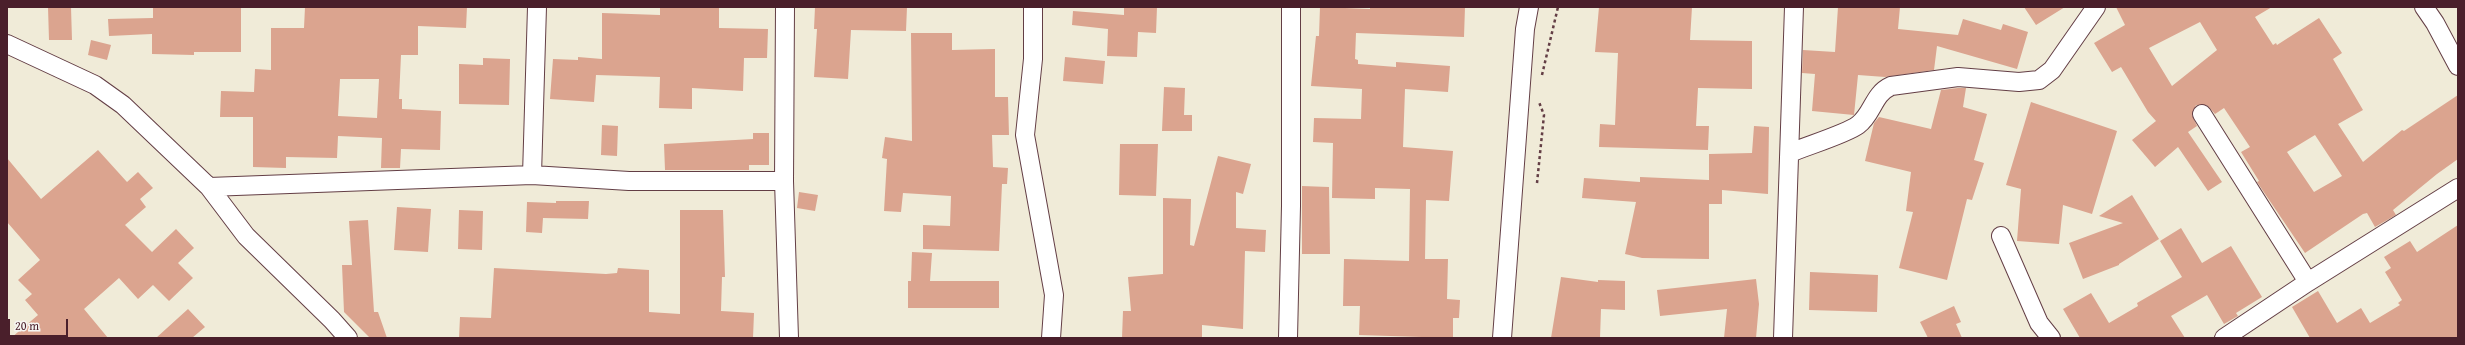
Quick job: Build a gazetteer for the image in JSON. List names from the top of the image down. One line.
{"scale_bar":"20 m"}
